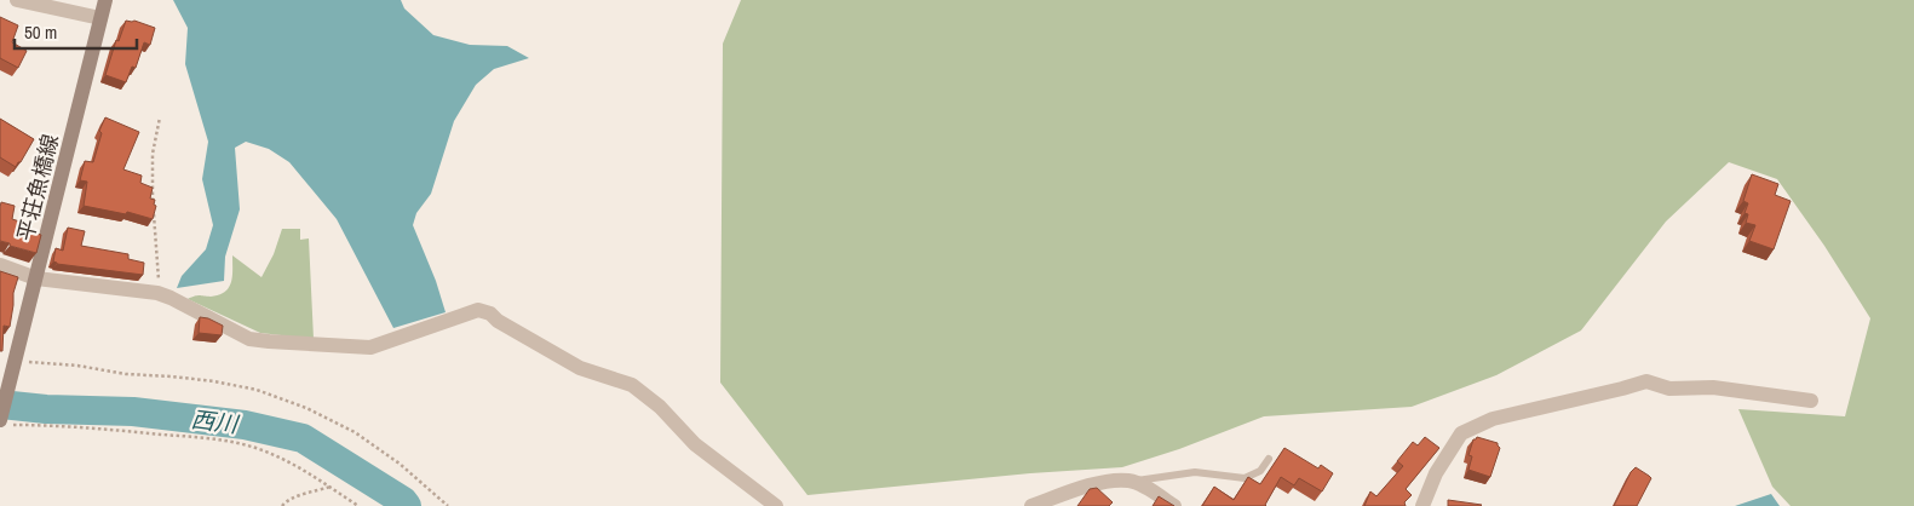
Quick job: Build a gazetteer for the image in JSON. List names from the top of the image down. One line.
{"streets":{"main road":["平荘魚橋線"]},"water":["西川"],"scale_bar":"50 m"}
